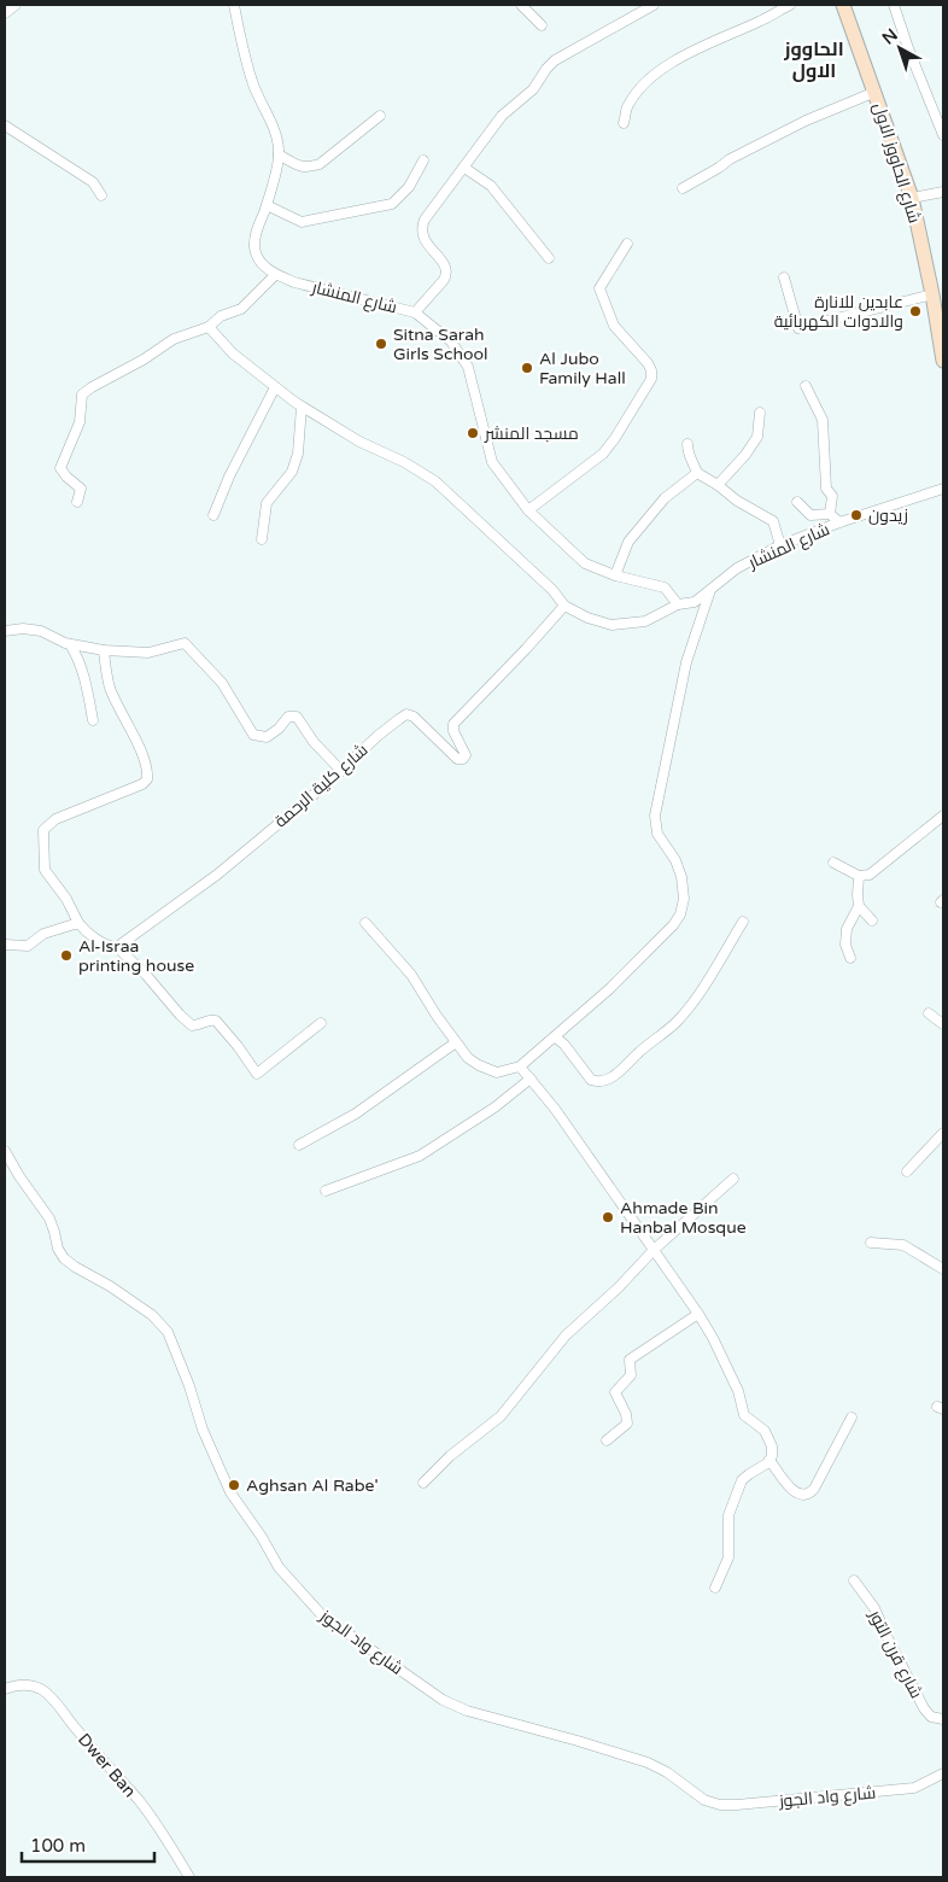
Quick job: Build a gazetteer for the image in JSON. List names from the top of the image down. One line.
{"streets":{"main road":["شارع الحاووز الاول"],"street":["شارع المنشار","شارع كلية الرحمة","شارع واد الجوز","شارع قرن التور","Dwer Ban"]},"crossings":[["شارع المنشار","شارع كلية الرحمة"]],"districts":["الحاووز الاول"],"places":["عابدين للانارة والادوات الكهربائية","Sitna Sarah Girls School","Al Jubo Family Hall","مسجد المنشر","زيدون","Al-Israa printing house","Ahmade Bin Hanbal Mosque","Aghsan Al Rabe'"],"scale_bar":"100 m","north":"top left"}
